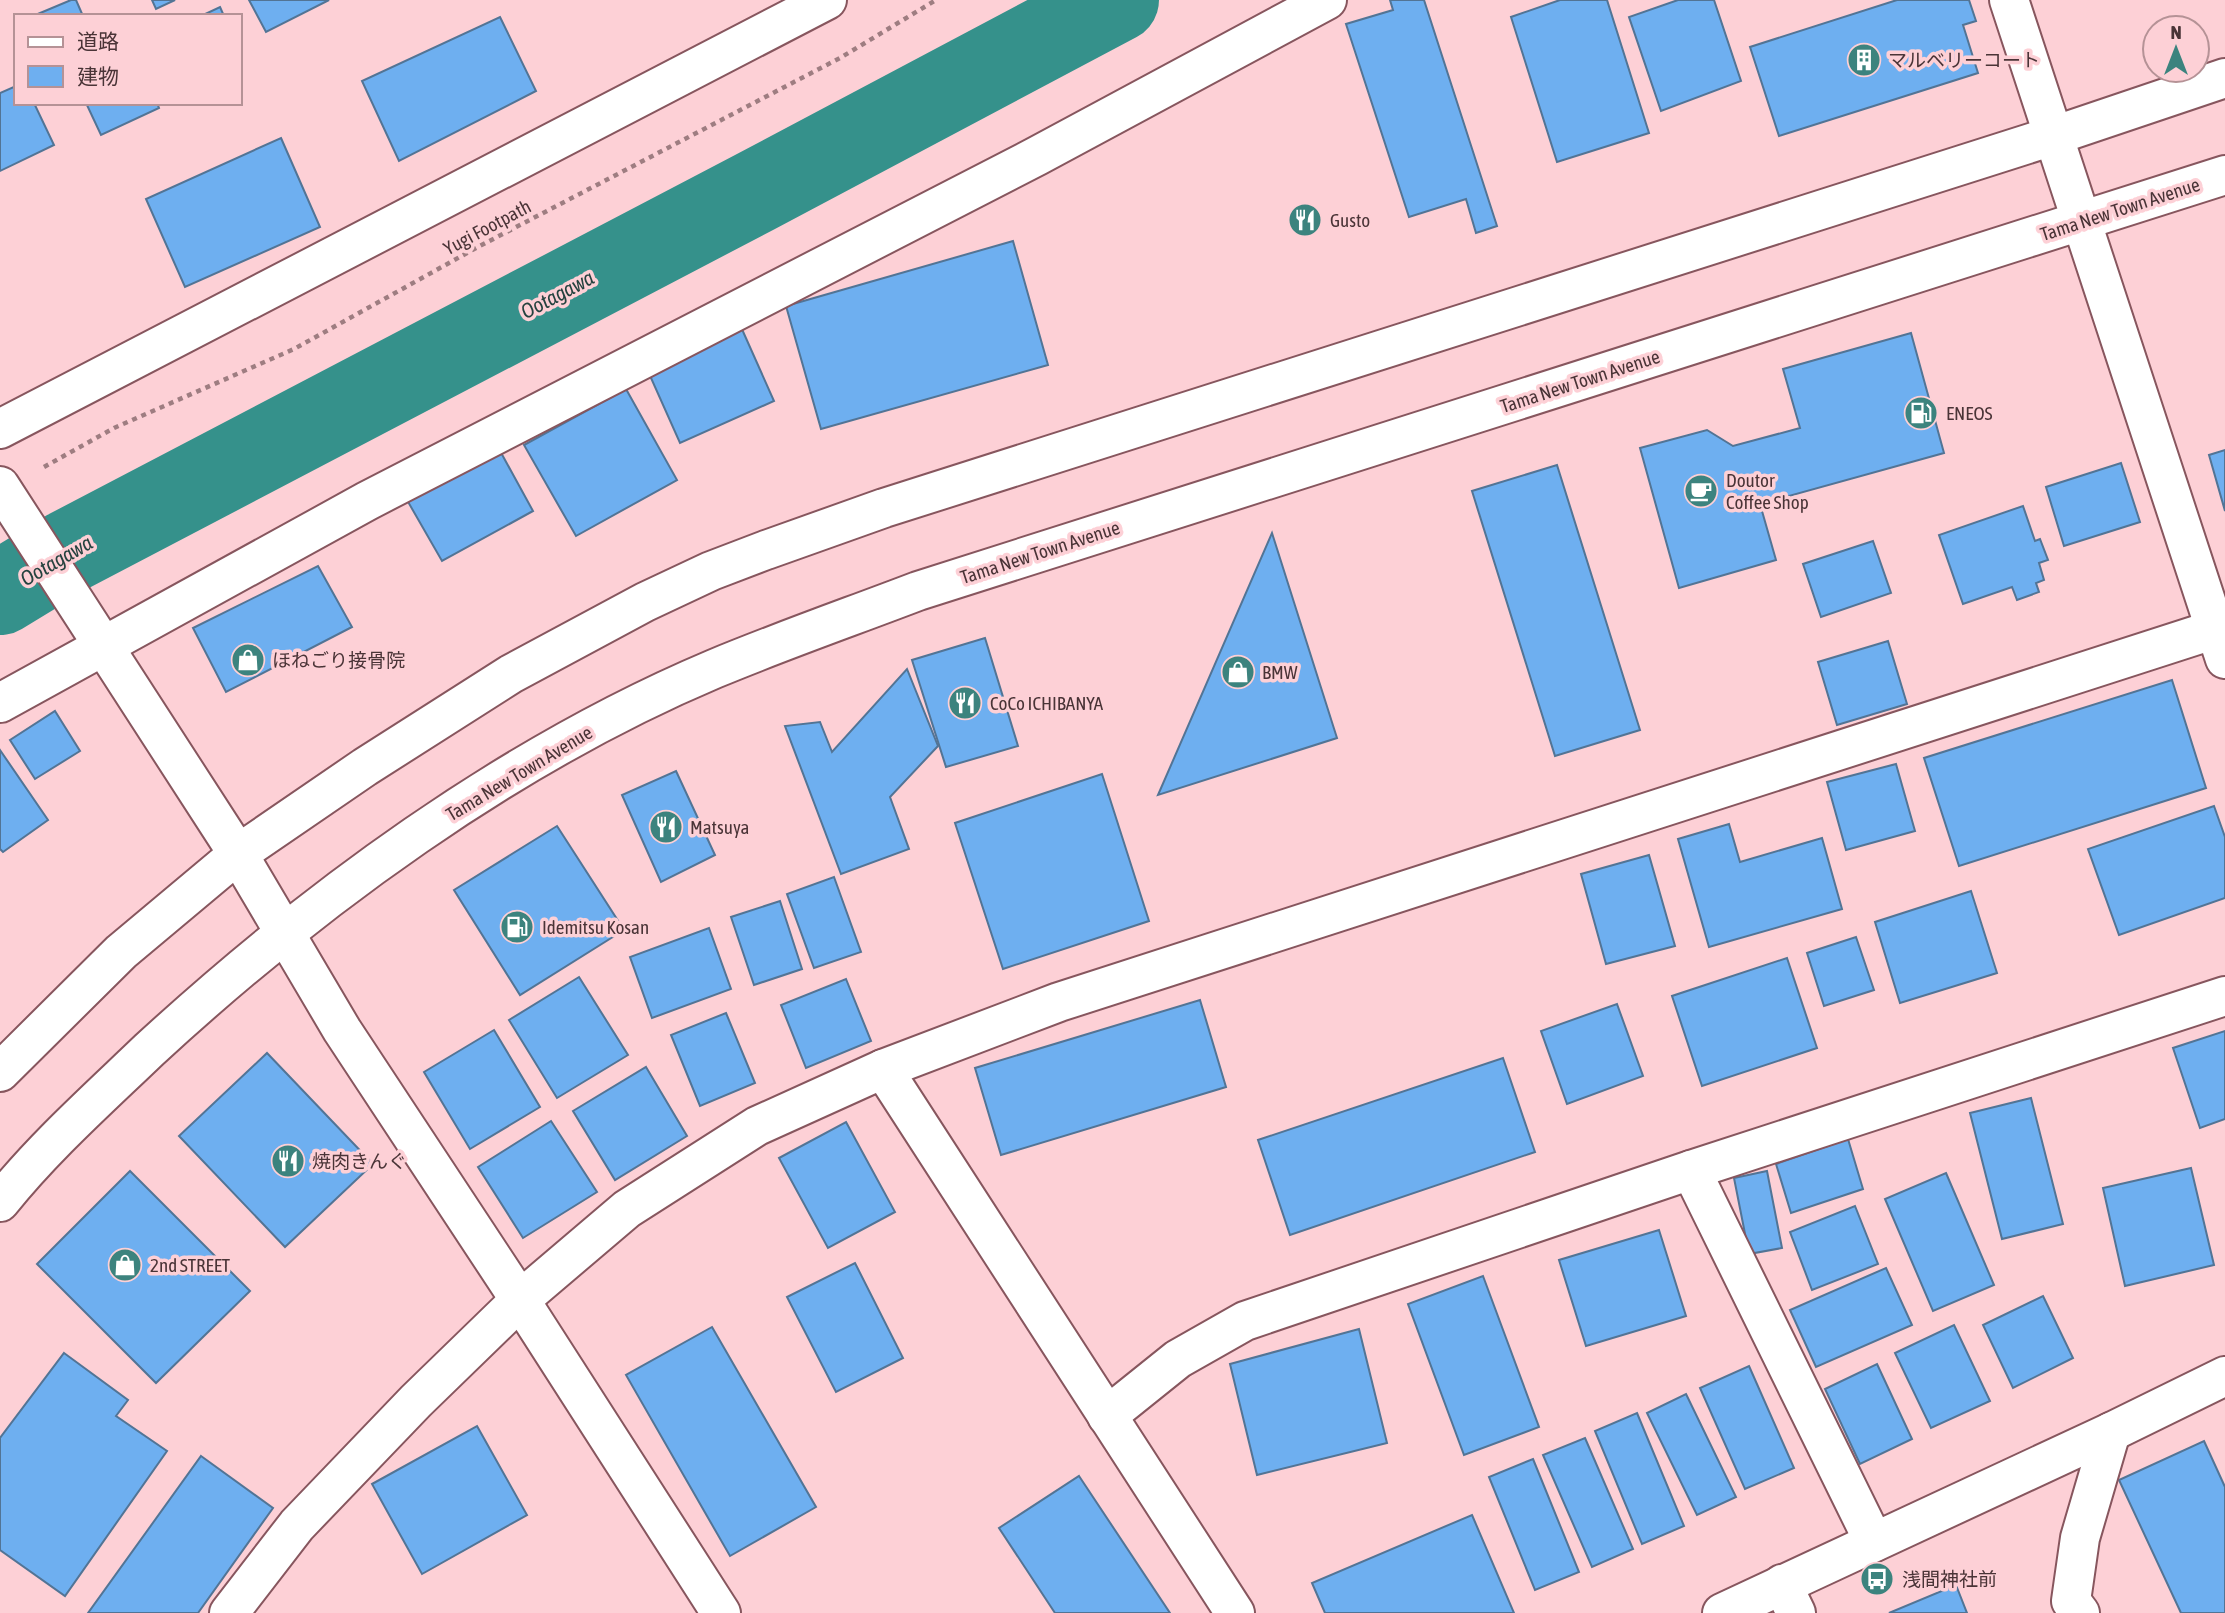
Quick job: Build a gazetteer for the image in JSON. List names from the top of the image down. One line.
{"streets":{"street":["Tama New Town Avenue"],"path":["Yugi Footpath"]},"water":["Ootagawa"],"places":{"building":["マルベリーコート"],"restaurant":["Gusto","CoCo ICHIBANYA","Matsuya","焼肉きんぐ"],"fuel station":["ENEOS","Idemitsu Kosan"],"cafe":["Doutor Coffee Shop"],"shop":["ほねごり接骨院","BMW","2nd STREET"],"bus stop":["浅間神社前"]},"legend":["道路","建物"],"north":"top"}
